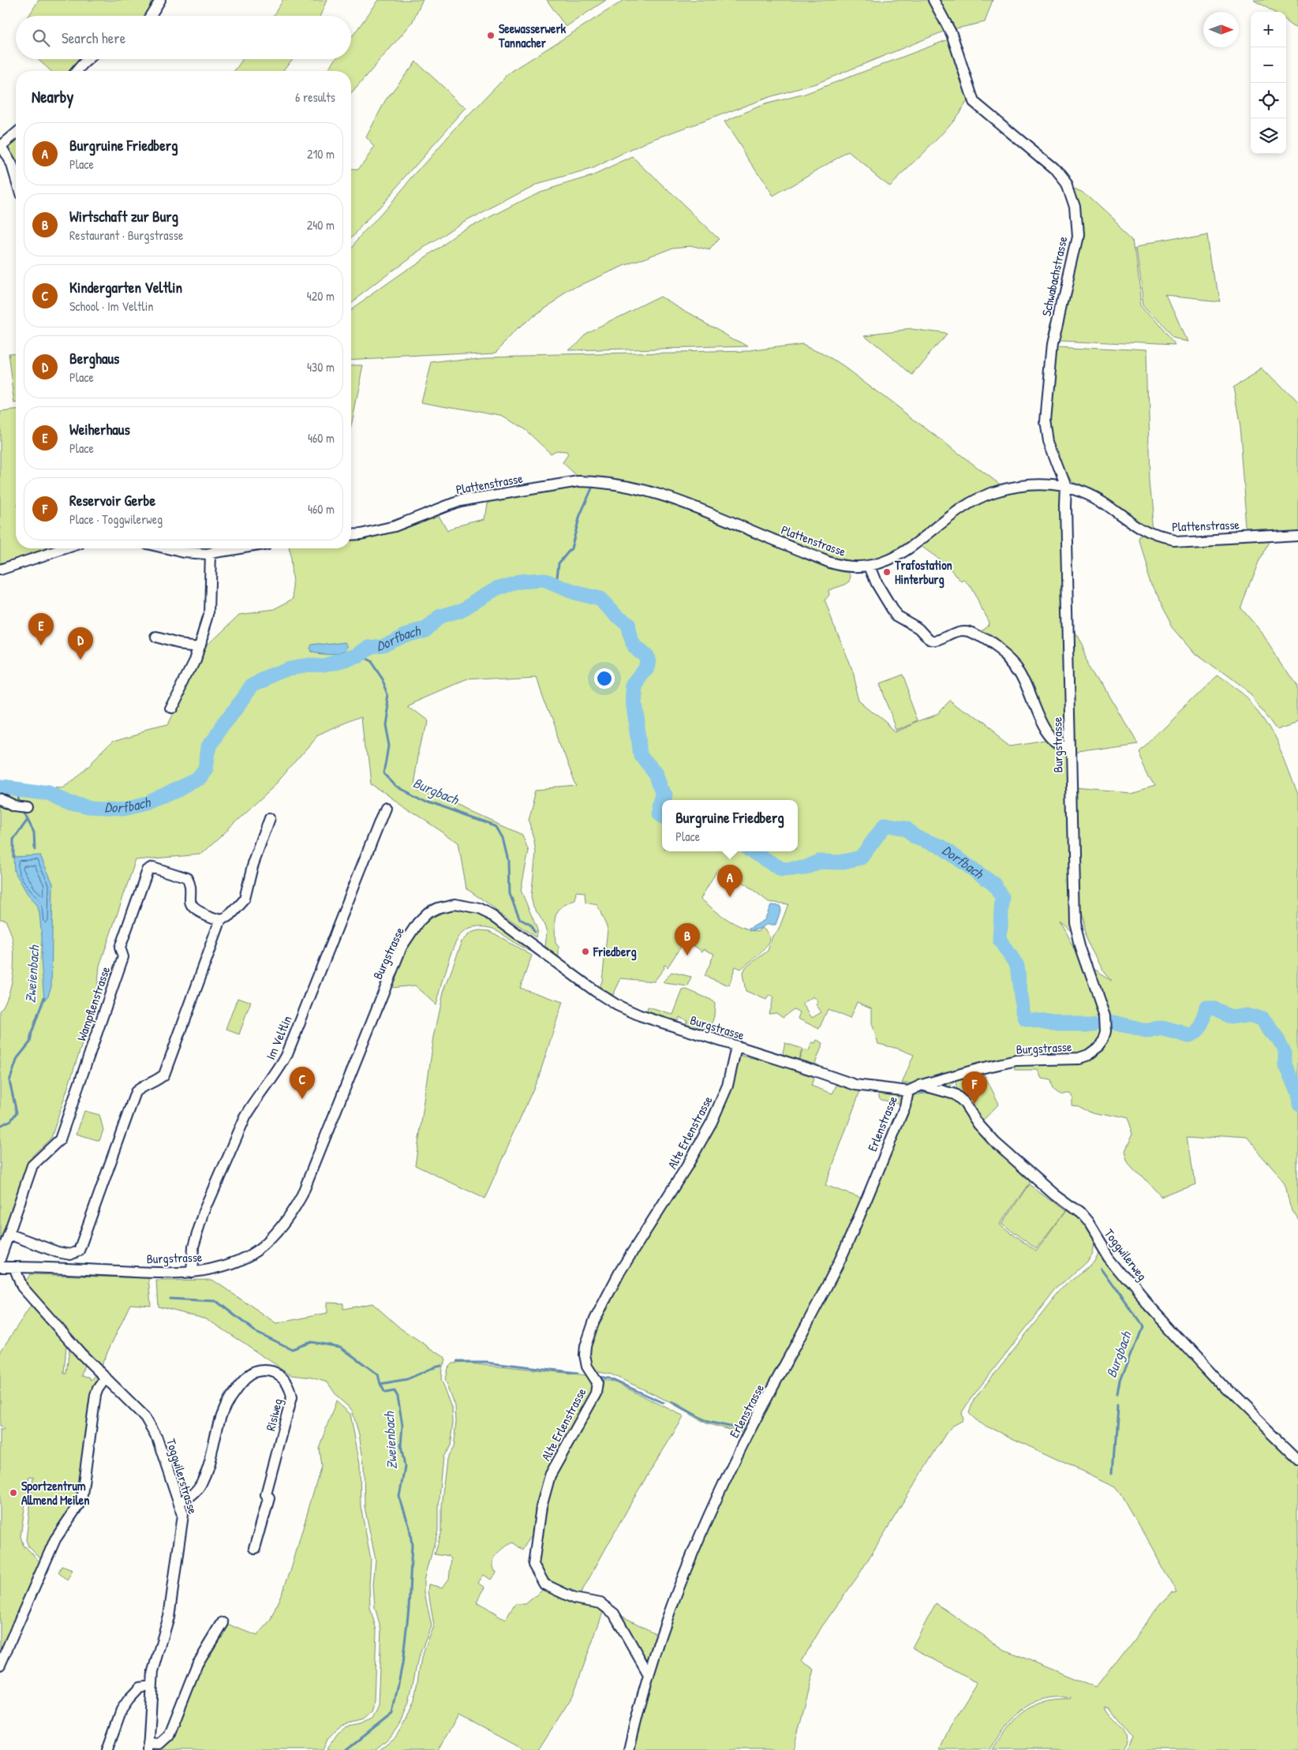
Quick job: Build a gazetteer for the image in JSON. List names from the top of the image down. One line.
{"streets":{"street":["Schwabachstrasse","Plattenstrasse","Burgstrasse","Wampflenstrasse","Im Veltlin","Erlenstrasse","Alte Erlenstrasse","Toggwilerweg","Risiweg","Toggwilerstrasse"]},"crossings":[["Schwabachstrasse","Plattenstrasse"],["Schwabachstrasse","Burgstrasse"],["Plattenstrasse","Burgstrasse"],["Burgstrasse","Im Veltlin"],["Burgstrasse","Erlenstrasse"],["Burgstrasse","Alte Erlenstrasse"],["Burgstrasse","Toggwilerweg"],["Burgstrasse","Toggwilerstrasse"],["Erlenstrasse","Alte Erlenstrasse"],["Risiweg","Toggwilerstrasse"]],"water":["Dorfbach","Burgbach","Zweienbach"],"places":["Seewasserwerk Tannacher","Trafostation Hinterburg","Friedberg","Sportzentrum Allmend Meilen"],"north":"right","page":{"map_buttons":["+","−"],"search":"Search here","heading":["Nearby","6 results"],"list":[{"mark":"A","name":"Burgruine Friedberg","note":"Place","value":"210 m"},{"mark":"B","name":"Wirtschaft zur Burg","note":"Restaurant · Burgstrasse","value":"240 m"},{"mark":"C","name":"Kindergarten Veltlin","note":"School · Im Veltlin","value":"420 m"},{"mark":"D","name":"Berghaus","note":"Place","value":"430 m"},{"mark":"E","name":"Weiherhaus","note":"Place","value":"460 m"},{"mark":"F","name":"Reservoir Gerbe","note":"Place · Toggwilerweg","value":"460 m"}],"pins":["E","D","A","B","C","F"],"popup":["Burgruine Friedberg","Place"]}}
